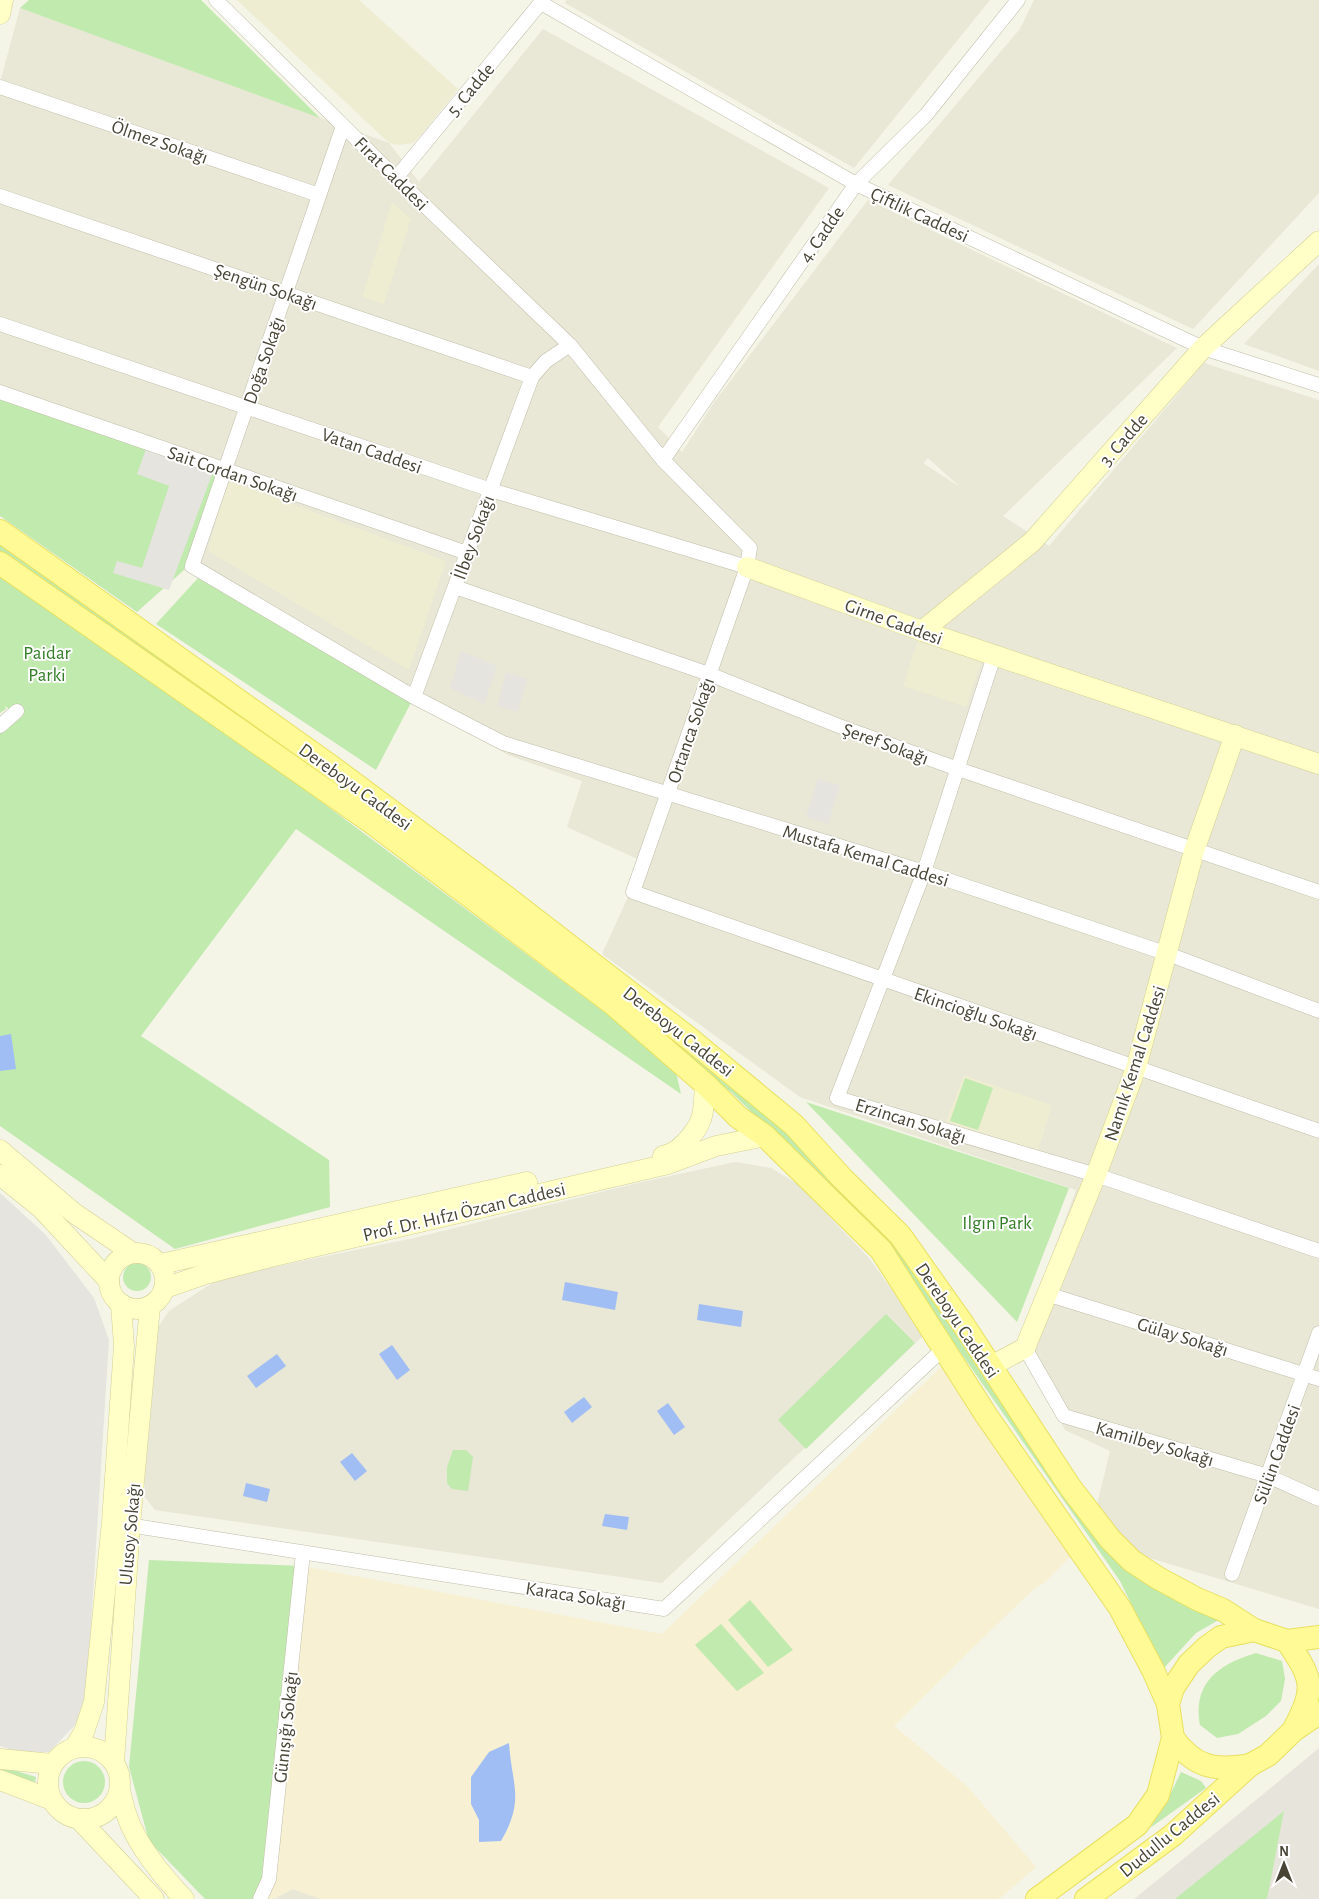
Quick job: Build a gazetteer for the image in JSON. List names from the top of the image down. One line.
{"streets":{"main road":["Dereboyu Caddesi","Dudullu Caddesi"],"street":["5. Cadde","Ölmez Sokağı","Fırat Caddesi","Çiftlik Caddesi","4. Cadde","Şengün Sokağı","Doğa Sokağı","3. Cadde","Vatan Caddesi","Sait Cordan Sokağı","İlbey Sokağı","Girne Caddesi","Ortanca Sokağı","Şeref Sokağı","Mustafa Kemal Caddesi","Ekincioğlu Sokağı","Namık Kemal Caddesi","Erzincan Sokağı","Prof. Dr. Hıfzı Özcan Caddesi","Gülay Sokağı","Kamilbey Sokağı","Sülün Caddesi","Ulusoy Sokağı","Karaca Sokağı","Günışığı Sokağı"]},"crossings":[["5. Cadde","Fırat Caddesi"],["5. Cadde","Çiftlik Caddesi"],["Ölmez Sokağı","Doğa Sokağı"],["Fırat Caddesi","Doğa Sokağı"],["Çiftlik Caddesi","4. Cadde"],["Çiftlik Caddesi","3. Cadde"],["Şengün Sokağı","Doğa Sokağı"],["Şengün Sokağı","İlbey Sokağı"],["Doğa Sokağı","Vatan Caddesi"],["Doğa Sokağı","Sait Cordan Sokağı"],["Doğa Sokağı","Mustafa Kemal Caddesi"],["3. Cadde","Girne Caddesi"],["Vatan Caddesi","İlbey Sokağı"],["Vatan Caddesi","Girne Caddesi"],["Vatan Caddesi","Ortanca Sokağı"],["Sait Cordan Sokağı","İlbey Sokağı"],["İlbey Sokağı","Şeref Sokağı"],["İlbey Sokağı","Mustafa Kemal Caddesi"],["Girne Caddesi","Ortanca Sokağı"],["Girne Caddesi","Namık Kemal Caddesi"],["Girne Caddesi","Erzincan Sokağı"],["Ortanca Sokağı","Şeref Sokağı"],["Ortanca Sokağı","Mustafa Kemal Caddesi"],["Ortanca Sokağı","Ekincioğlu Sokağı"],["Şeref Sokağı","Namık Kemal Caddesi"],["Şeref Sokağı","Erzincan Sokağı"],["Dereboyu Caddesi","Prof. Dr. Hıfzı Özcan Caddesi"],["Dereboyu Caddesi","Karaca Sokağı"],["Dereboyu Caddesi","Dudullu Caddesi"],["Mustafa Kemal Caddesi","Namık Kemal Caddesi"],["Mustafa Kemal Caddesi","Erzincan Sokağı"],["Ekincioğlu Sokağı","Namık Kemal Caddesi"],["Ekincioğlu Sokağı","Erzincan Sokağı"],["Namık Kemal Caddesi","Erzincan Sokağı"],["Namık Kemal Caddesi","Gülay Sokağı"],["Namık Kemal Caddesi","Kamilbey Sokağı"],["Prof. Dr. Hıfzı Özcan Caddesi","Ulusoy Sokağı"],["Gülay Sokağı","Sülün Caddesi"],["Kamilbey Sokağı","Sülün Caddesi"],["Ulusoy Sokağı","Karaca Sokağı"],["Karaca Sokağı","Günışığı Sokağı"]],"parks":["Paidar Parki","Ilgın Park"],"north":"top"}
